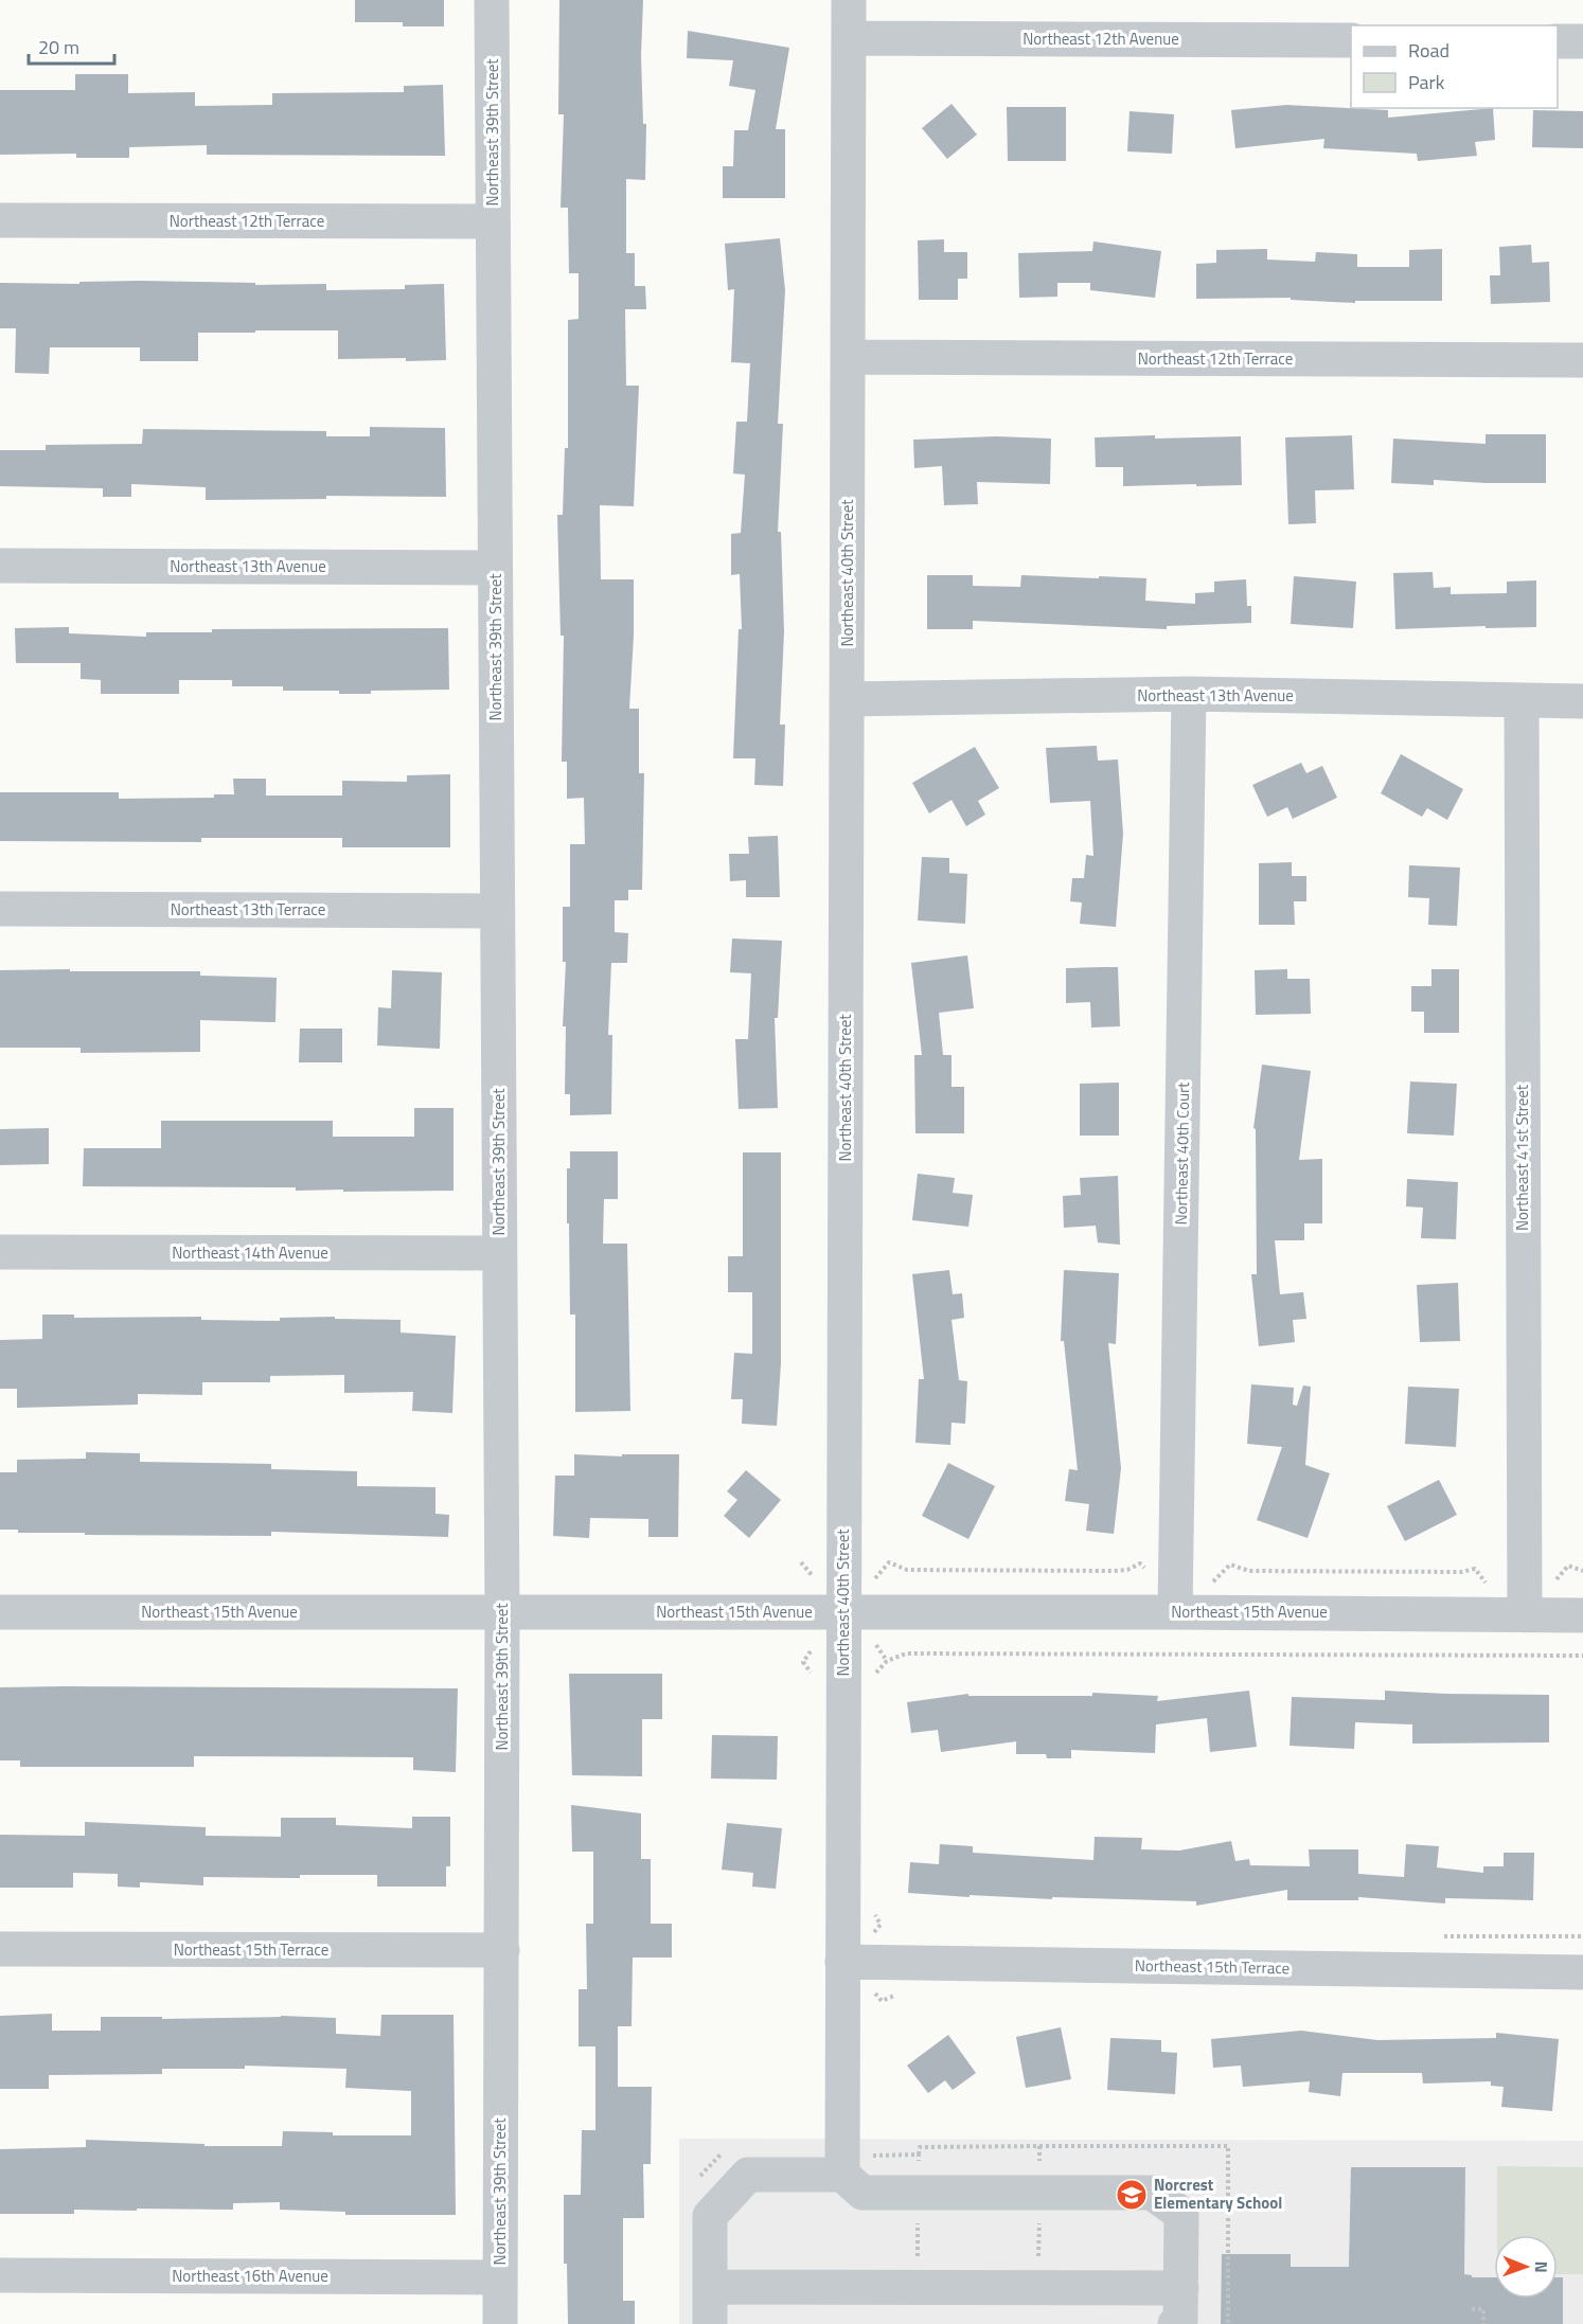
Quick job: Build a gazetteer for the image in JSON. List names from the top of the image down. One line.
{"streets":{"street":["Northeast 12th Avenue","Northeast 39th Street","Northeast 12th Terrace","Northeast 13th Avenue","Northeast 40th Street","Northeast 13th Terrace","Northeast 40th Court","Northeast 41st Street","Northeast 14th Avenue","Northeast 15th Avenue","Northeast 15th Terrace","Northeast 16th Avenue"]},"crossings":[["Northeast 12th Avenue","Northeast 40th Street"],["Northeast 39th Street","Northeast 12th Terrace"],["Northeast 39th Street","Northeast 13th Avenue"],["Northeast 39th Street","Northeast 13th Terrace"],["Northeast 39th Street","Northeast 14th Avenue"],["Northeast 39th Street","Northeast 15th Avenue"],["Northeast 39th Street","Northeast 15th Terrace"],["Northeast 39th Street","Northeast 16th Avenue"],["Northeast 12th Terrace","Northeast 40th Street"],["Northeast 13th Avenue","Northeast 40th Street"],["Northeast 13th Avenue","Northeast 40th Court"],["Northeast 13th Avenue","Northeast 41st Street"],["Northeast 40th Street","Northeast 15th Avenue"],["Northeast 40th Street","Northeast 15th Terrace"],["Northeast 40th Court","Northeast 15th Avenue"],["Northeast 41st Street","Northeast 15th Avenue"]],"places":{"school or university":["Norcrest Elementary School"]},"legend":["Road","Park"],"scale_bar":"20 m","north":"right"}
